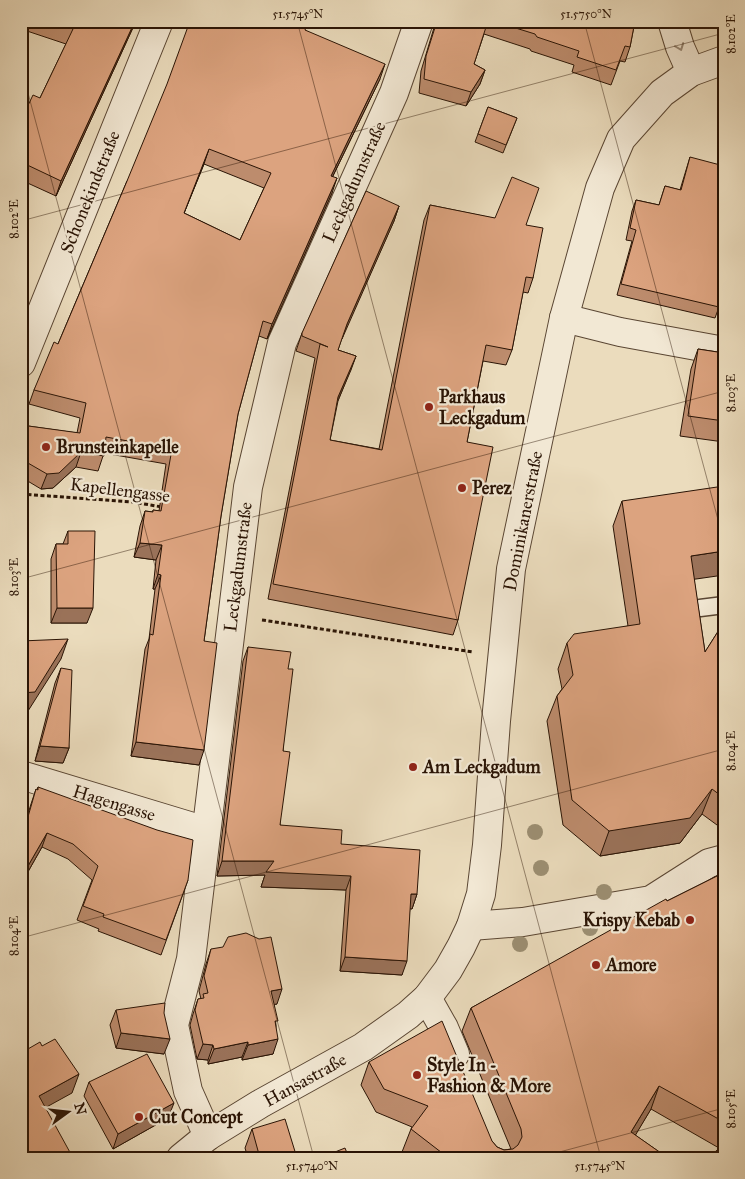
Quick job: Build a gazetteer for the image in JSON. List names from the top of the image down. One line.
{"streets":{"street":["Leckgadumstraße","Schonekindstraße","Dominikanerstraße","Hagengasse","Hansastraße"],"path":["Kapellengasse"]},"crossings":[["Leckgadumstraße","Hagengasse"],["Leckgadumstraße","Hansastraße"],["Dominikanerstraße","Hansastraße"]],"places":["Parkhaus Leckgadum","Brunsteinkapelle","Perez","Am Leckgadum","Krispy Kebab","Amore","Style In - Fashion & More","Cut Concept"],"north":"right","coordinates":["51.5745°N","51.5750°N","8.102°E","8.103°E","8.104°E","8.105°E","51.5740°N"]}
